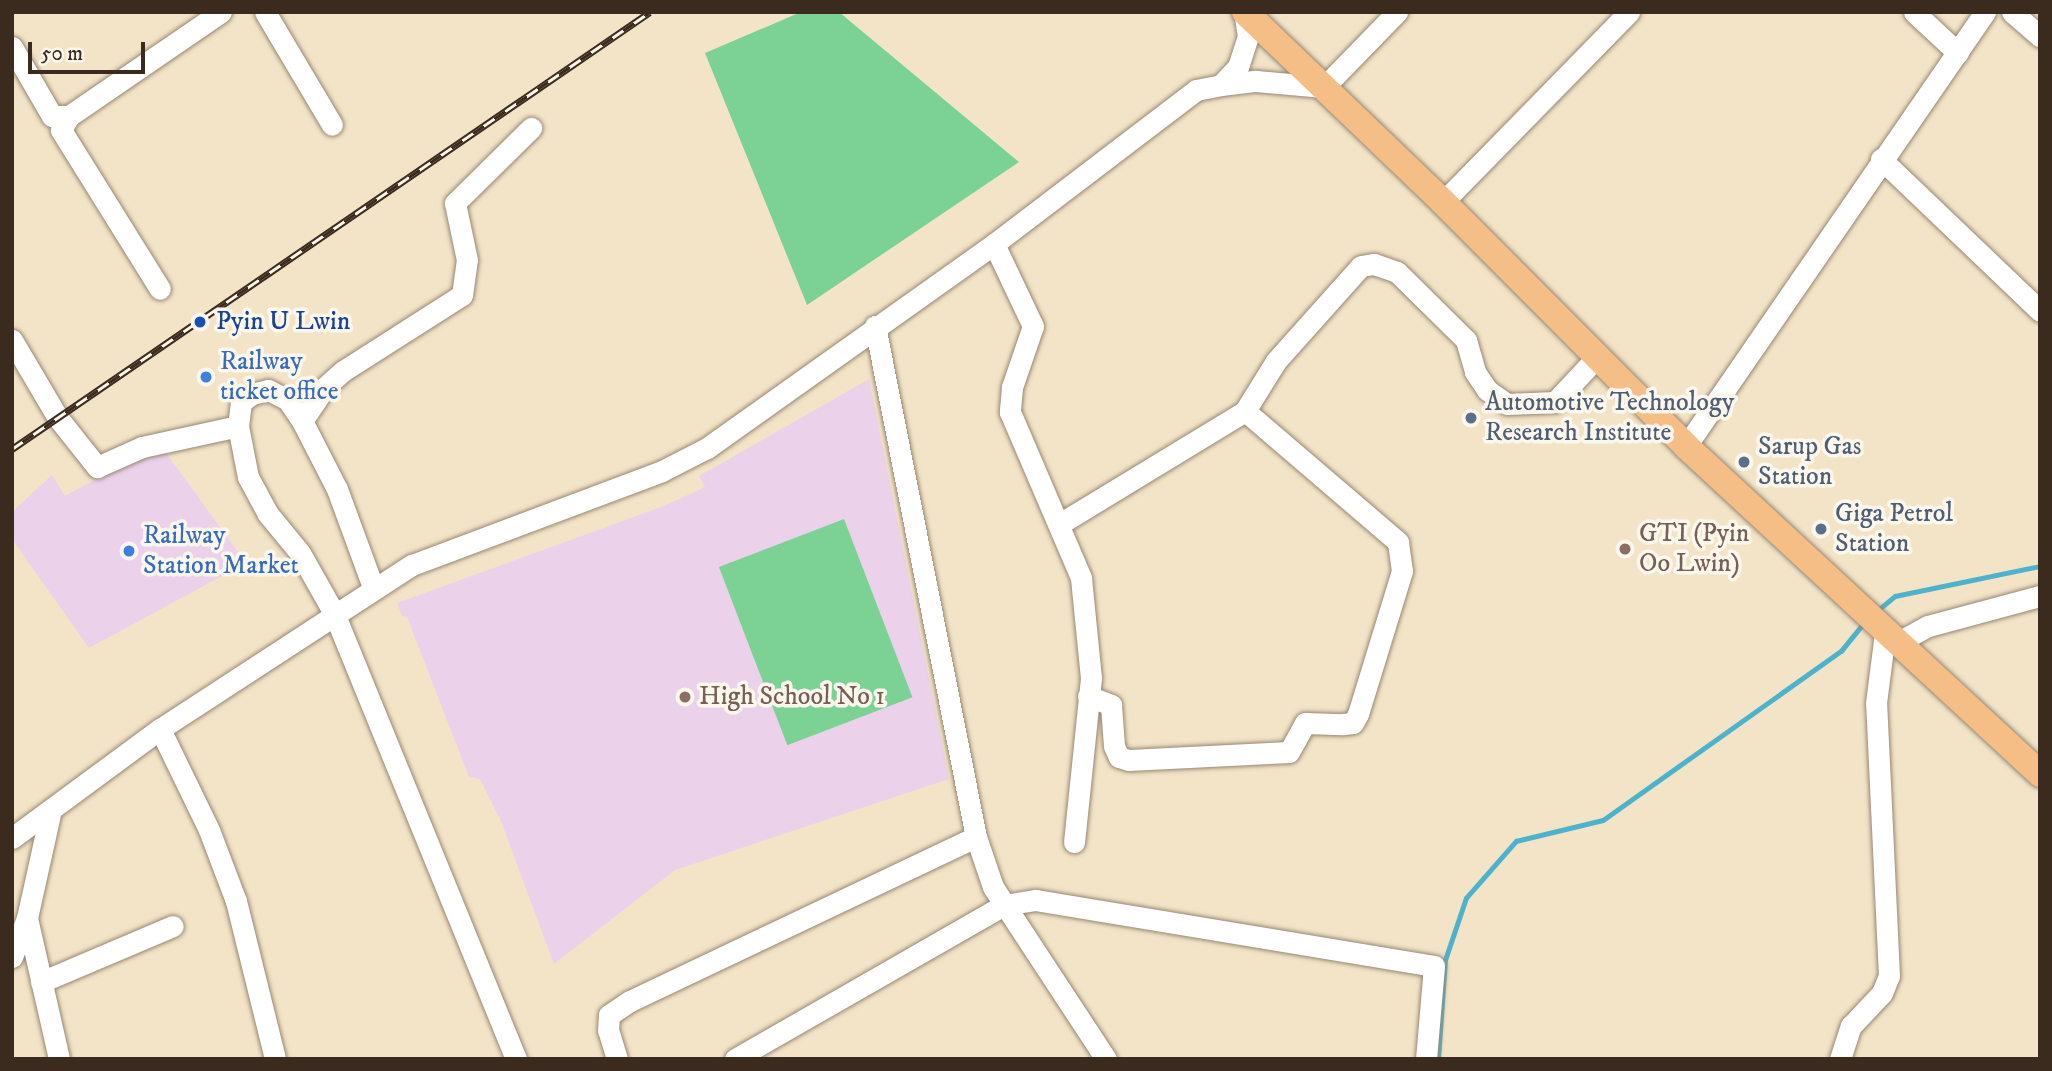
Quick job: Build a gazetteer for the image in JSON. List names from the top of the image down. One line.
{"places":["Pyin U Lwin","Railway ticket office","Automotive Technology Research Institute","Sarup Gas Station","Giga Petrol Station","GTI (Pyin Oo Lwin)","Railway Station Market","High School No 1"],"scale_bar":"50 m"}
